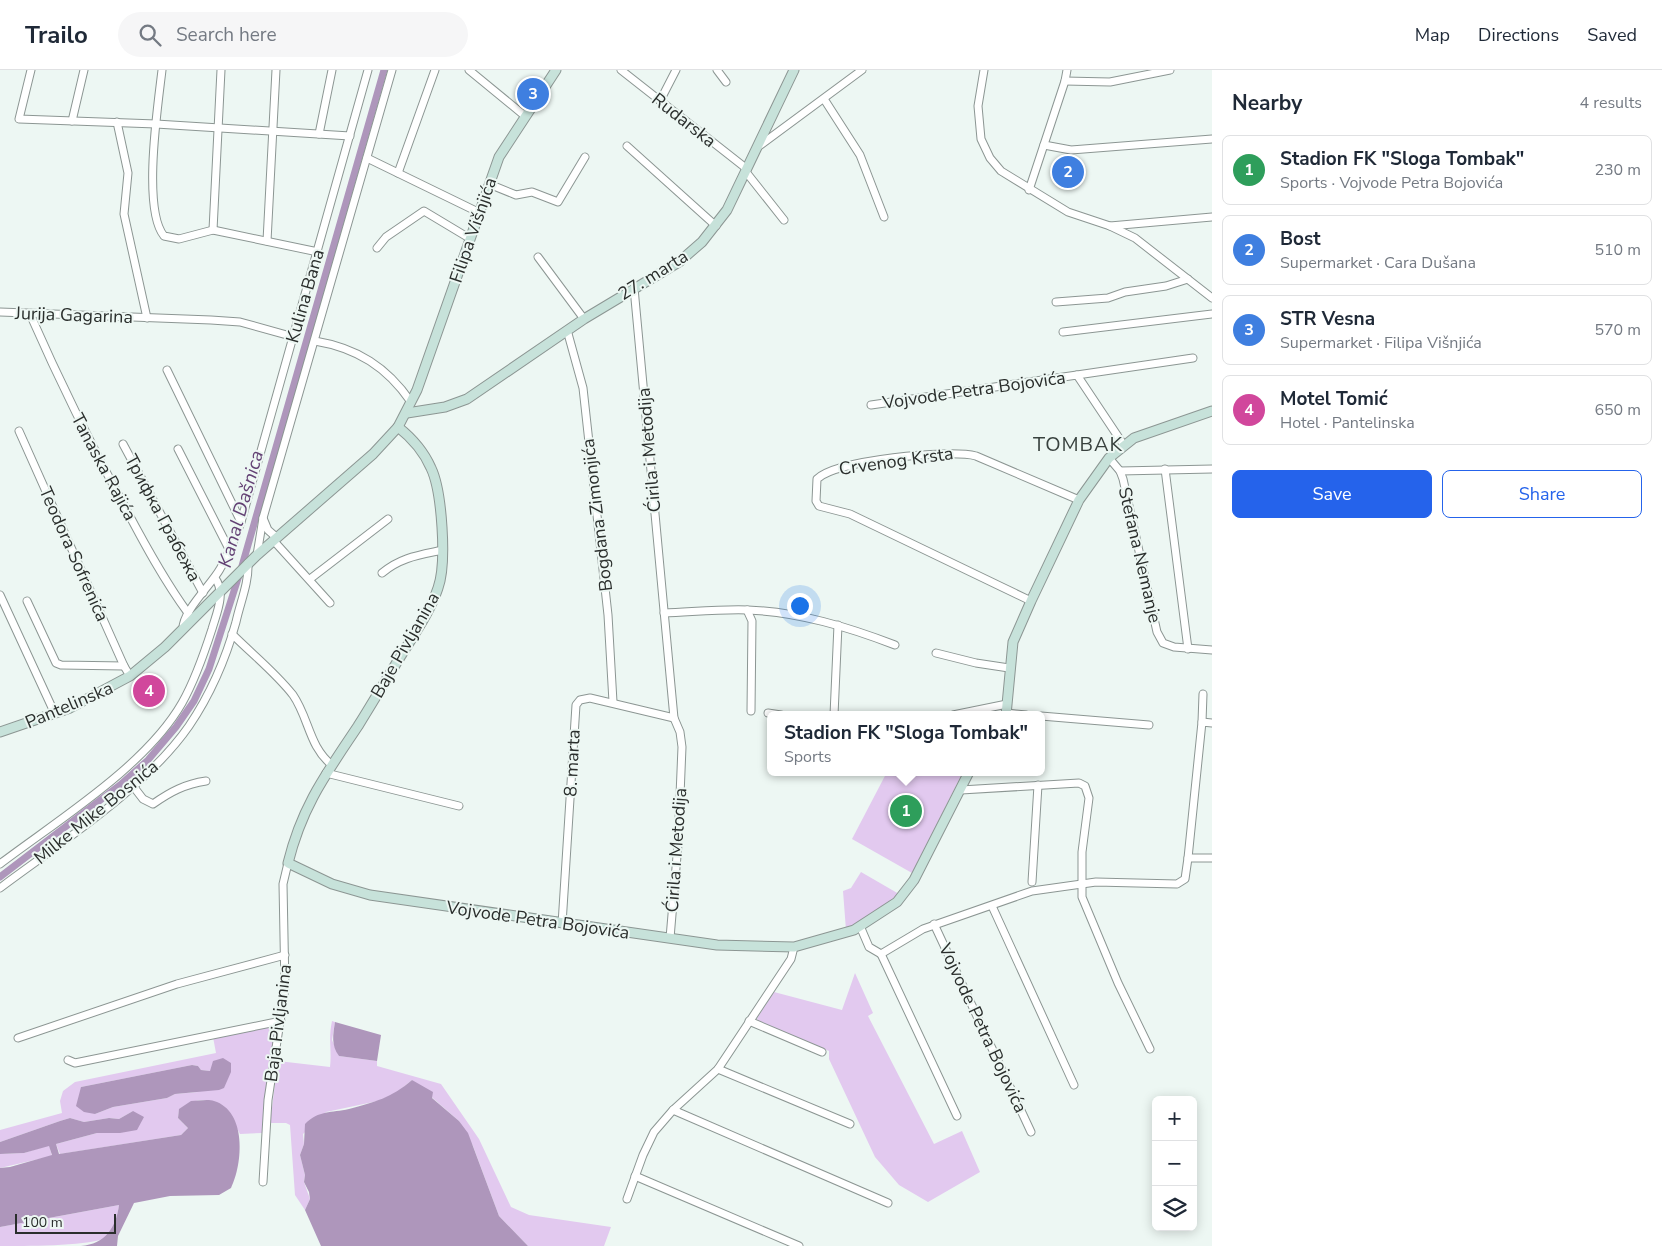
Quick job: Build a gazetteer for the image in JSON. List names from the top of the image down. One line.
{"streets":{"street":["Rudarska","Filipa Višnjića","27. marta","Kulina Bana","Jurija Gagarina","Vojvode Petra Bojovića","Ćirila i Metodija","Crvenog Krsta","Tanaska Rajića","Bogdana Zimonjića","Трифка Грабежа","Teodora Sofrenića","Stefana Nemanje","Baje Pivljanina","Pantelinska","8. marta","Milke Mike Bosnića","Baja Pivljanina"]},"crossings":[["Rudarska","27. marta"],["Filipa Višnjića","27. marta"],["Filipa Višnjića","Baje Pivljanina"],["Filipa Višnjića","Pantelinska"],["Filipa Višnjića","Milke Mike Bosnića"],["27. marta","Ćirila i Metodija"],["27. marta","Bogdana Zimonjića"],["Kulina Bana","Jurija Gagarina"],["Kulina Bana","Tanaska Rajića"],["Kulina Bana","Трифка Грабежа"],["Kulina Bana","Pantelinska"],["Jurija Gagarina","Tanaska Rajića"],["Vojvode Petra Bojovića","Ćirila i Metodija"],["Vojvode Petra Bojovića","Baje Pivljanina"],["Vojvode Petra Bojovića","8. marta"],["Vojvode Petra Bojovića","Baja Pivljanina"],["Ćirila i Metodija","8. marta"],["Bogdana Zimonjića","8. marta"],["Teodora Sofrenića","Pantelinska"],["Baje Pivljanina","Baja Pivljanina"],["Pantelinska","Milke Mike Bosnića"]],"districts":["TOMBAK"],"water":["Kanal Dašnica"],"scale_bar":"100 m","page":{"header":"Trailo","search":"Search here","nav":["Map","Directions","Saved"],"heading":["Nearby","4 results"],"pins":["3","2","4","1"],"list":[{"mark":"1","name":"Stadion FK \"Sloga Tombak\"","note":"Sports · Vojvode Petra Bojovića","value":"230 m"},{"mark":"2","name":"Bost","note":"Supermarket · Cara Dušana","value":"510 m"},{"mark":"3","name":"STR Vesna","note":"Supermarket · Filipa Višnjića","value":"570 m"},{"mark":"4","name":"Motel Tomić","note":"Hotel · Pantelinska","value":"650 m"}],"buttons":["Save","Share"],"popup":["Stadion FK \"Sloga Tombak\"","Sports"],"map_buttons":["+","−"],"scale":"100 m"}}
